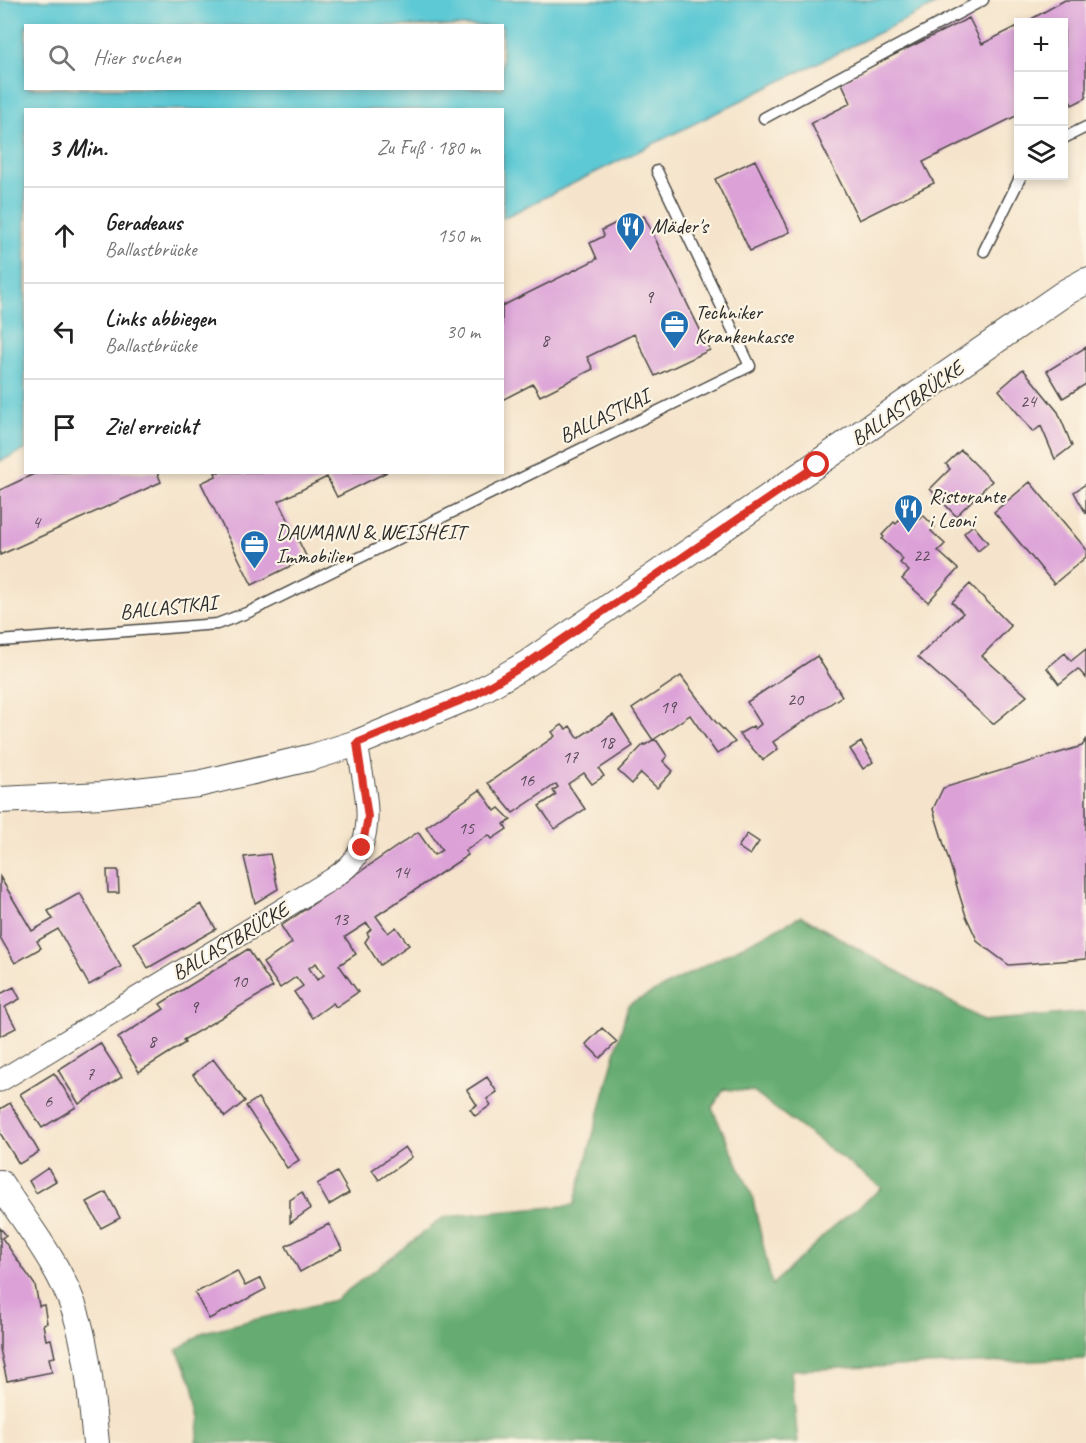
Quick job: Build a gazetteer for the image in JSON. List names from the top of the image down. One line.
{"streets":{"street":["BALLASTBRÜCKE"],"lane":["BALLASTKAI"]},"places":{"restaurant":["Mäder's","Ristorante i Leoni"],"office":["Techniker Krankenkasse","DAUMANN & WEISHEIT Immobilien"]},"house_numbers":["9","8","24","4","22","20","19","18","17","16","15","14","13","10","9","8","7","6"],"page":{"map_buttons":["+","−"],"search":"Hier suchen","heading":["3 Min.","Zu Fuß · 180 m"],"list":[["Geradeaus","Ballastbrücke","150 m"],["Links abbiegen","Ballastbrücke","30 m"],"Ziel erreicht"]}}
